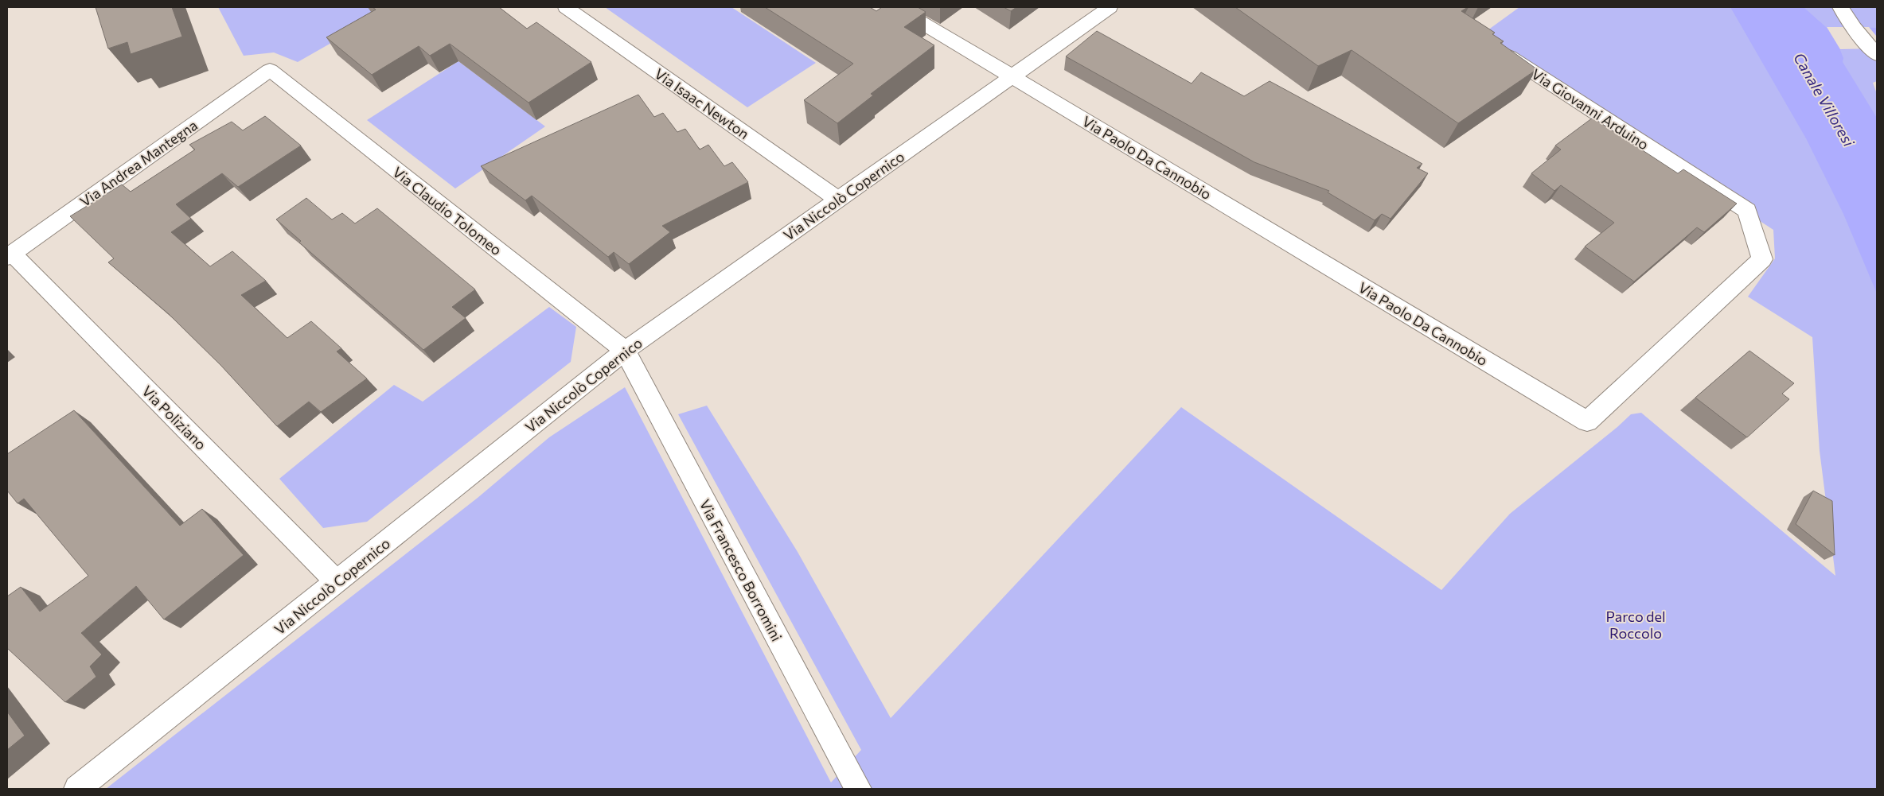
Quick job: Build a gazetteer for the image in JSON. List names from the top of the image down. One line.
{"streets":{"street":["Via Isaac Newton","Via Giovanni Arduino","Via Paolo Da Cannobio","Via Andrea Mantegna","Via Niccolò Copernico","Via Claudio Tolomeo","Via Poliziano","Via Francesco Borromini"]},"crossings":[["Via Isaac Newton","Via Niccolò Copernico"],["Via Giovanni Arduino","Via Paolo Da Cannobio"],["Via Paolo Da Cannobio","Via Niccolò Copernico"],["Via Andrea Mantegna","Via Claudio Tolomeo"],["Via Andrea Mantegna","Via Poliziano"],["Via Niccolò Copernico","Via Claudio Tolomeo"],["Via Niccolò Copernico","Via Poliziano"],["Via Niccolò Copernico","Via Francesco Borromini"],["Via Claudio Tolomeo","Via Francesco Borromini"]],"water":["Canale Villoresi"],"parks":["Parco del Roccolo"]}
